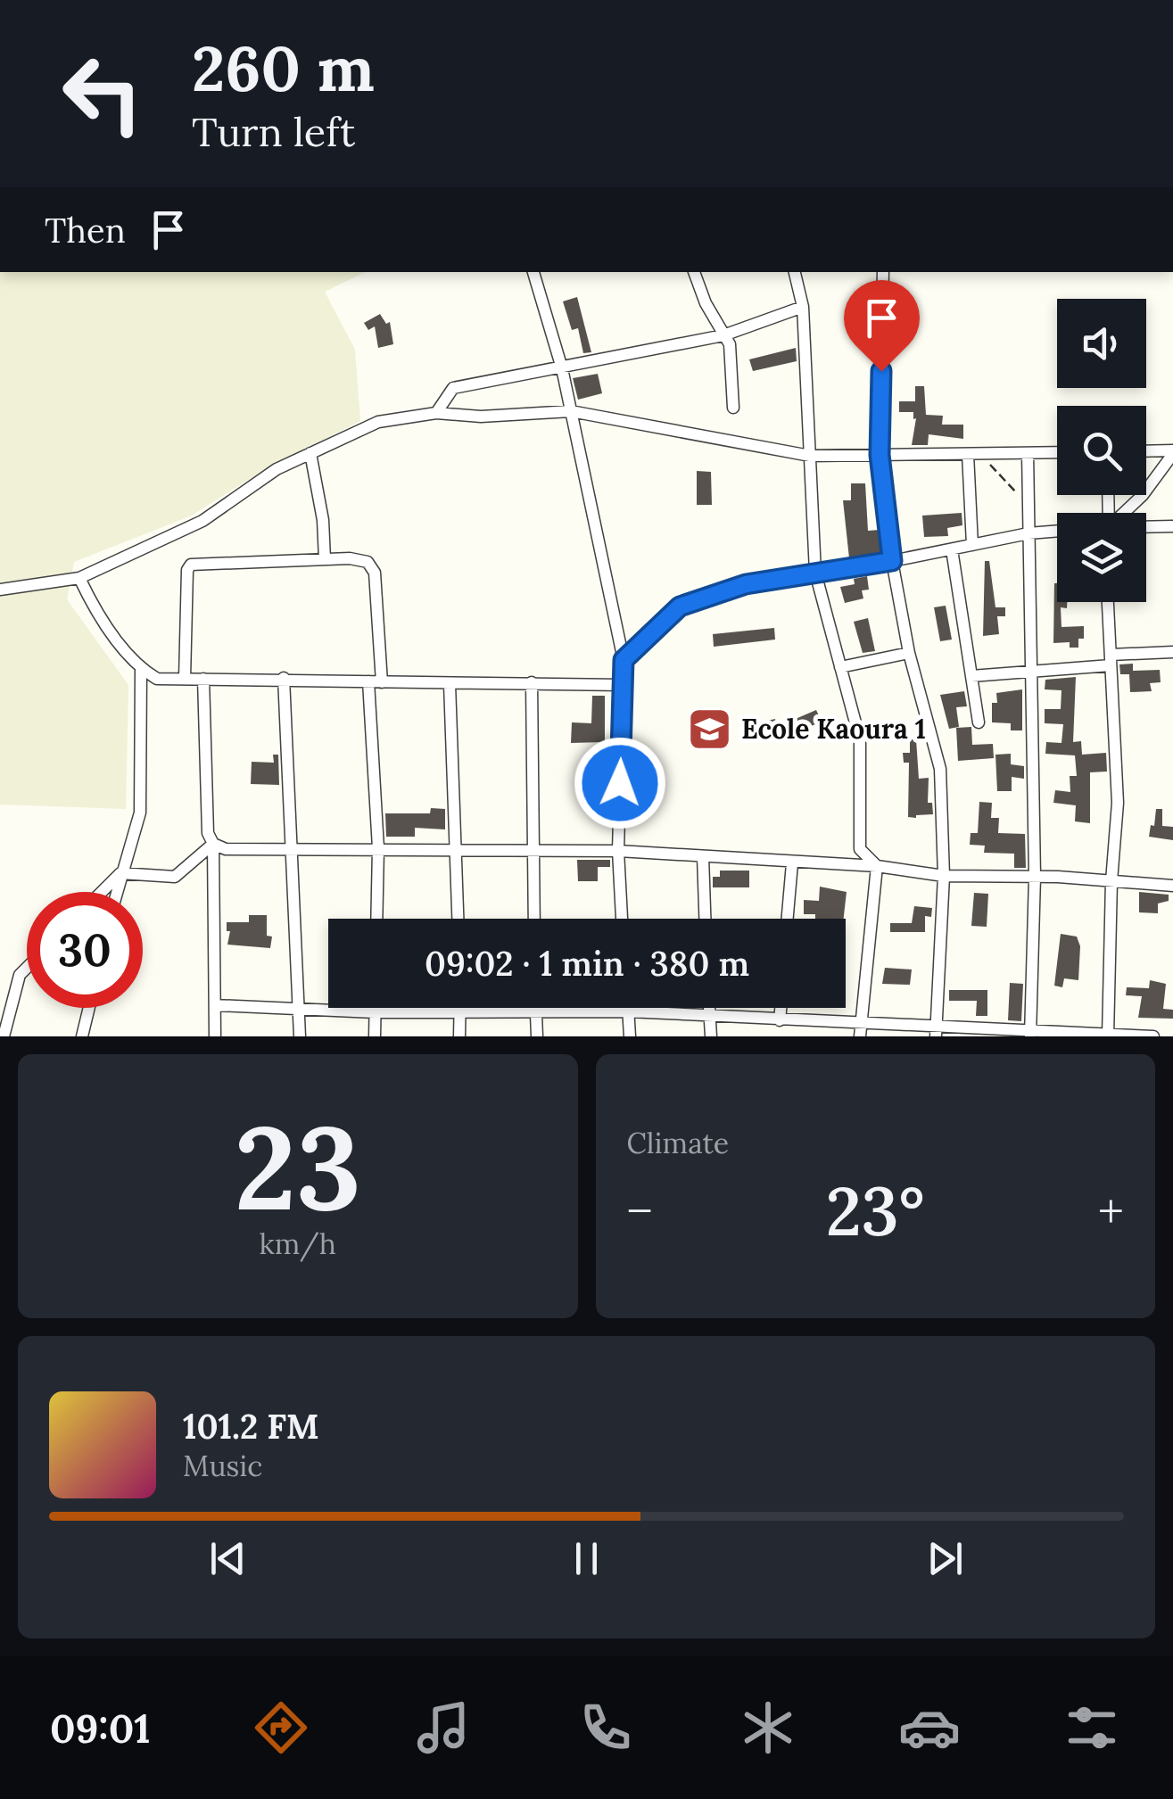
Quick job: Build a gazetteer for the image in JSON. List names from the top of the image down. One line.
{"places":{"school or university":["Ecole Kaoura 1"]},"page":{"turn":["260 m","Turn left"],"then":"Then","limit":"30","trip":"09:02 · 1 min · 380 m","tile":[["23","km/h"],"Climate"],"heat":["−","23°","+"],"song":["101.2 FM","Music"],"tabs":"09:01"}}
